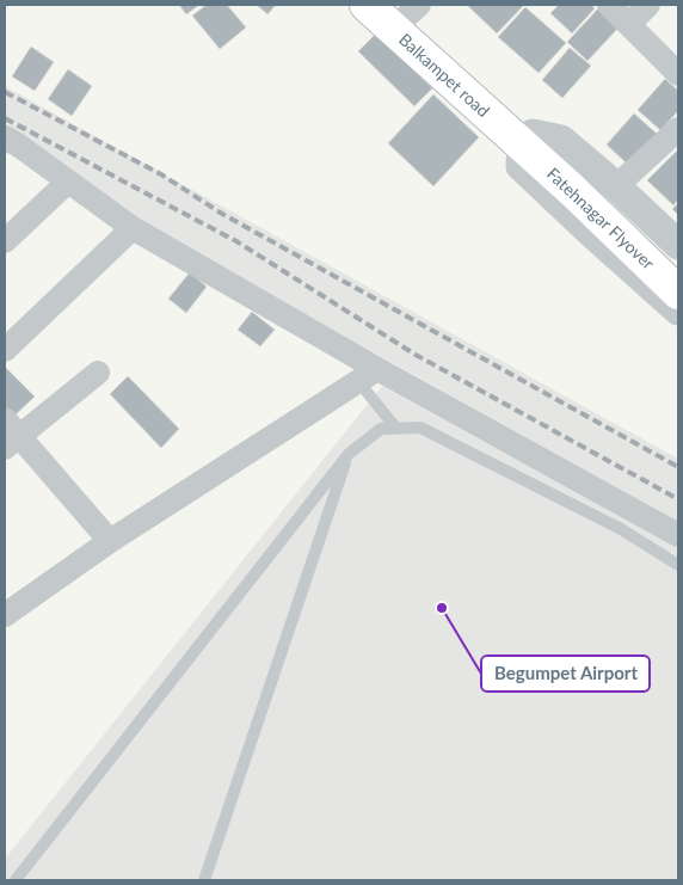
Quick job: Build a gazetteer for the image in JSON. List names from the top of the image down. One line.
{"streets":{"main road":["Balkampet road","Fatehnagar Flyover"]},"crossings":[["Balkampet road","Fatehnagar Flyover"]],"places":["Begumpet Airport"]}
